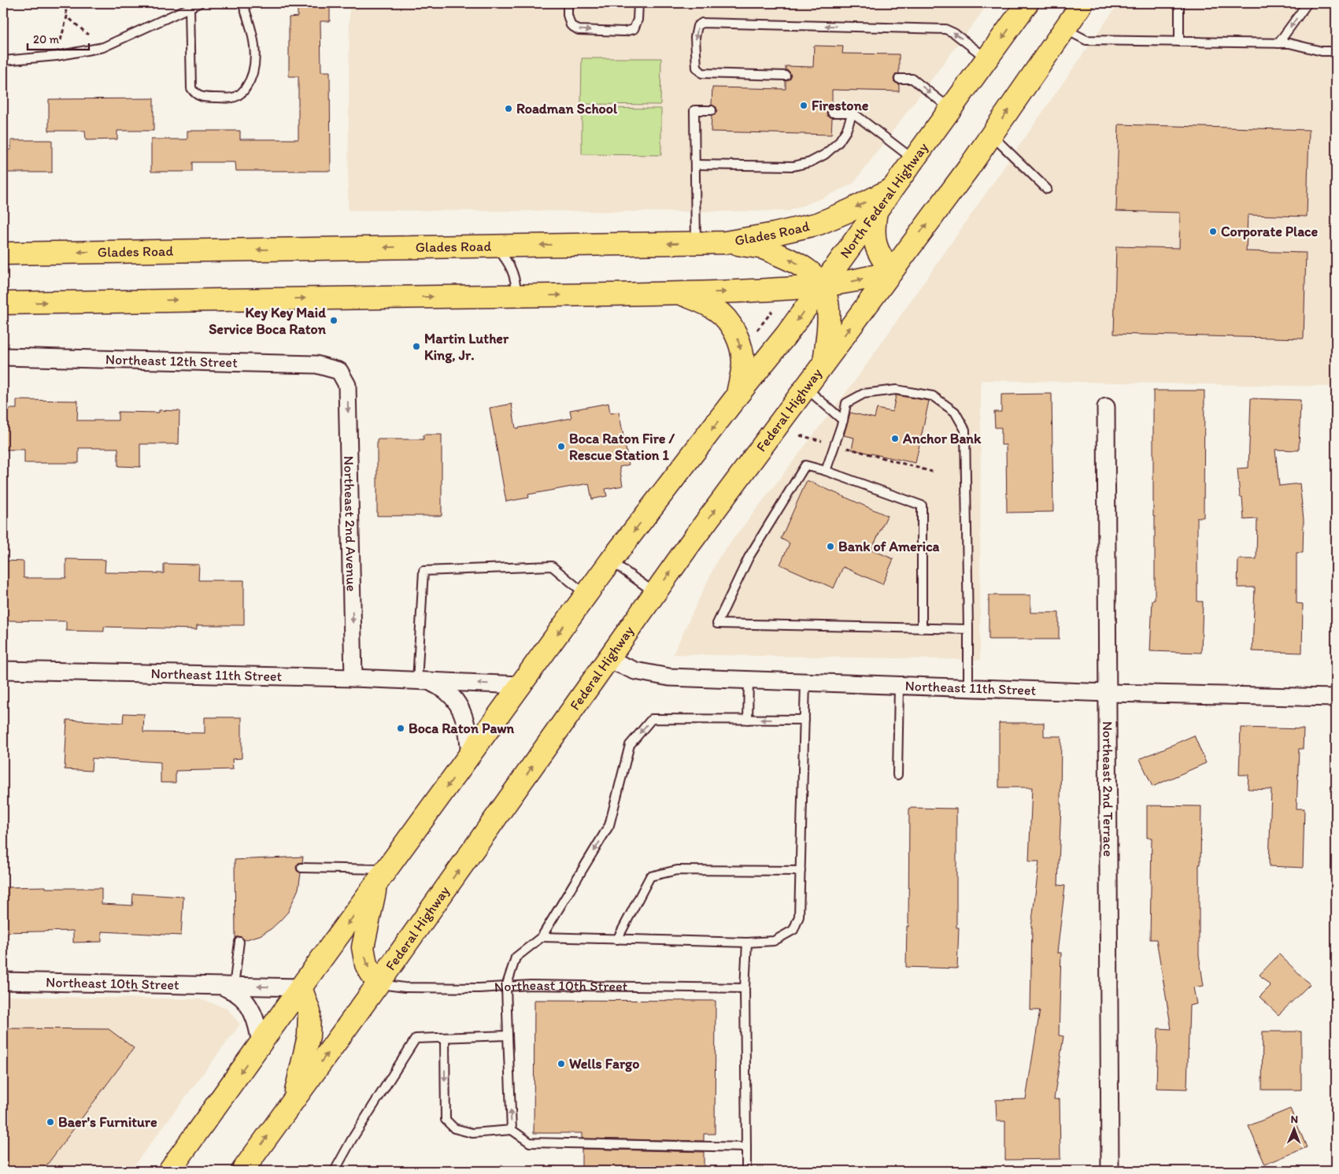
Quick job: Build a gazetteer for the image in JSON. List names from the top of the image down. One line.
{"streets":{"main road":["North Federal Highway","Glades Road","Federal Highway"],"street":["Northeast 12th Street","Northeast 2nd Avenue","Northeast 11th Street","Northeast 2nd Terrace","Northeast 10th Street"]},"crossings":[["North Federal Highway","Glades Road"],["Northeast 12th Street","Northeast 2nd Avenue"],["Federal Highway","Northeast 11th Street"],["Federal Highway","Northeast 10th Street"],["Northeast 2nd Avenue","Northeast 11th Street"],["Northeast 11th Street","Northeast 2nd Terrace"]],"one_way":["Northeast 2nd Avenue"],"places":["Firestone","Roadman School","Corporate Place","Key Key Maid Service Boca Raton","Martin Luther King, Jr.","Anchor Bank","Boca Raton Fire / Rescue Station 1","Bank of America","Boca Raton Pawn","Wells Fargo","Baer's Furniture"],"scale_bar":"20 m","north":"top"}
